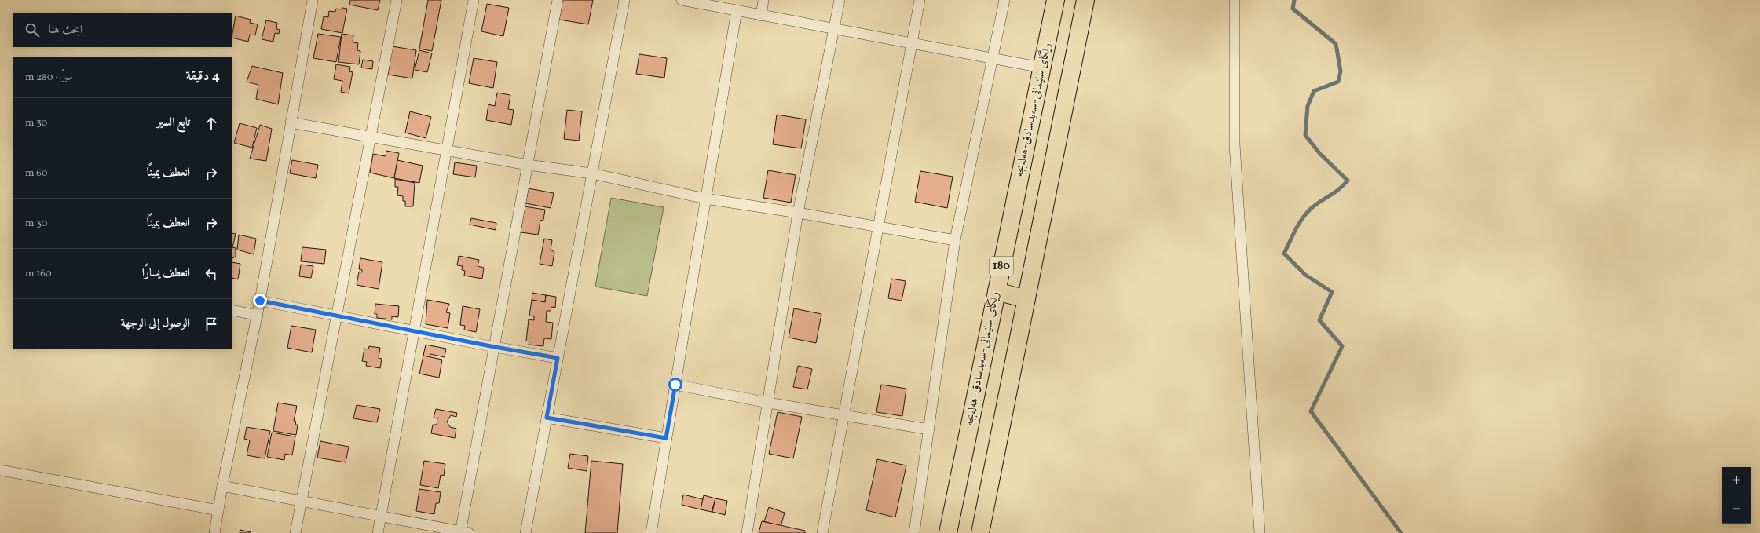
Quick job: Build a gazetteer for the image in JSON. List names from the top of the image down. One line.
{"streets":{"highway":["رێگای سلێمانی-سەیدسادق-هەلەبجە","180"]},"page":{"search":"ابحث هنا","heading":["4 دقيقة","سيرًا · 280 m"],"list":[["تابع السير","30 m"],["انعطف يمينًا","60 m"],["انعطف يمينًا","30 m"],["انعطف يسارًا","160 m"],"الوصول إلى الوجهة"],"map_buttons":["+","−"]}}
